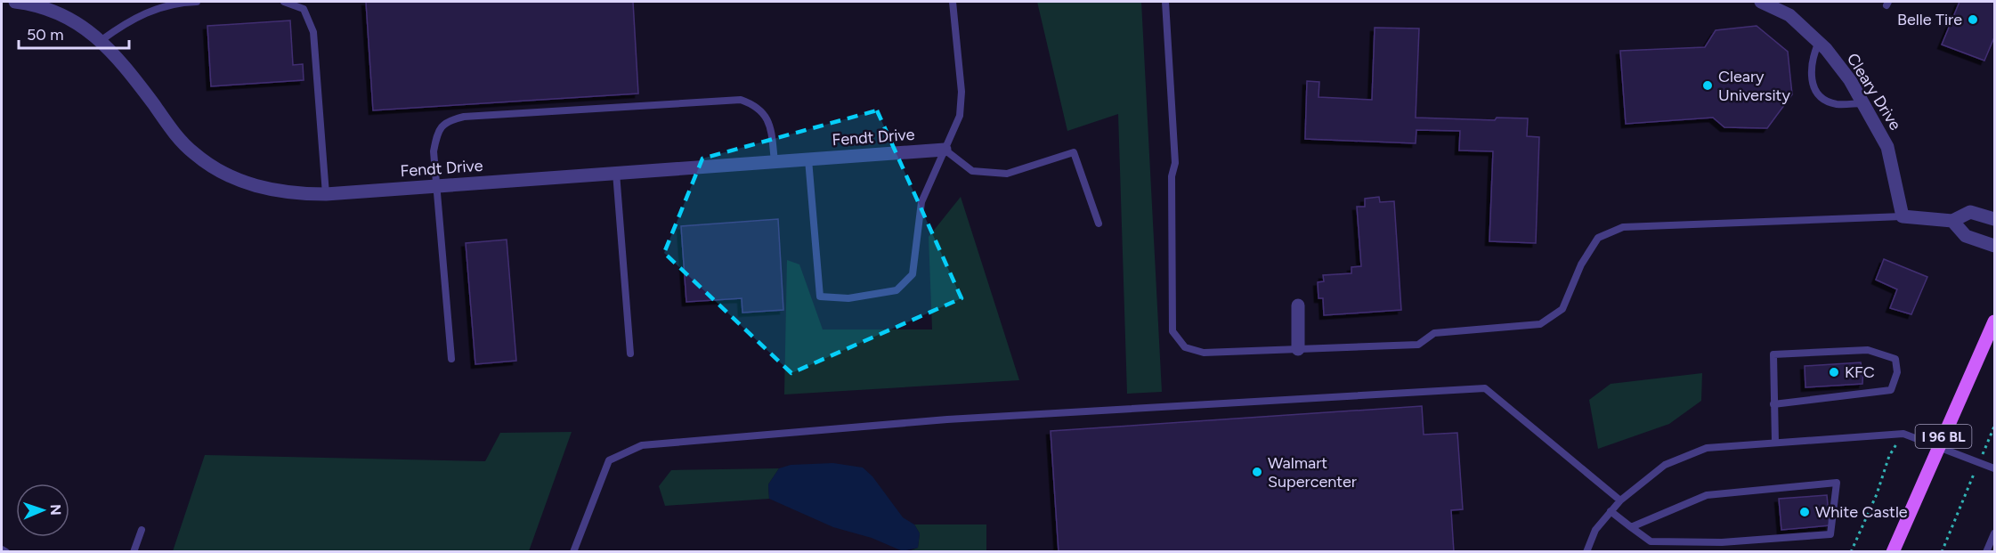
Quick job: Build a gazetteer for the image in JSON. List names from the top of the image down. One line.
{"streets":{"main road":["I 96 BL"],"street":["Cleary Drive","Fendt Drive"]},"places":["Belle Tire","Cleary University","KFC","Walmart Supercenter","White Castle"],"scale_bar":"50 m","north":"right"}
